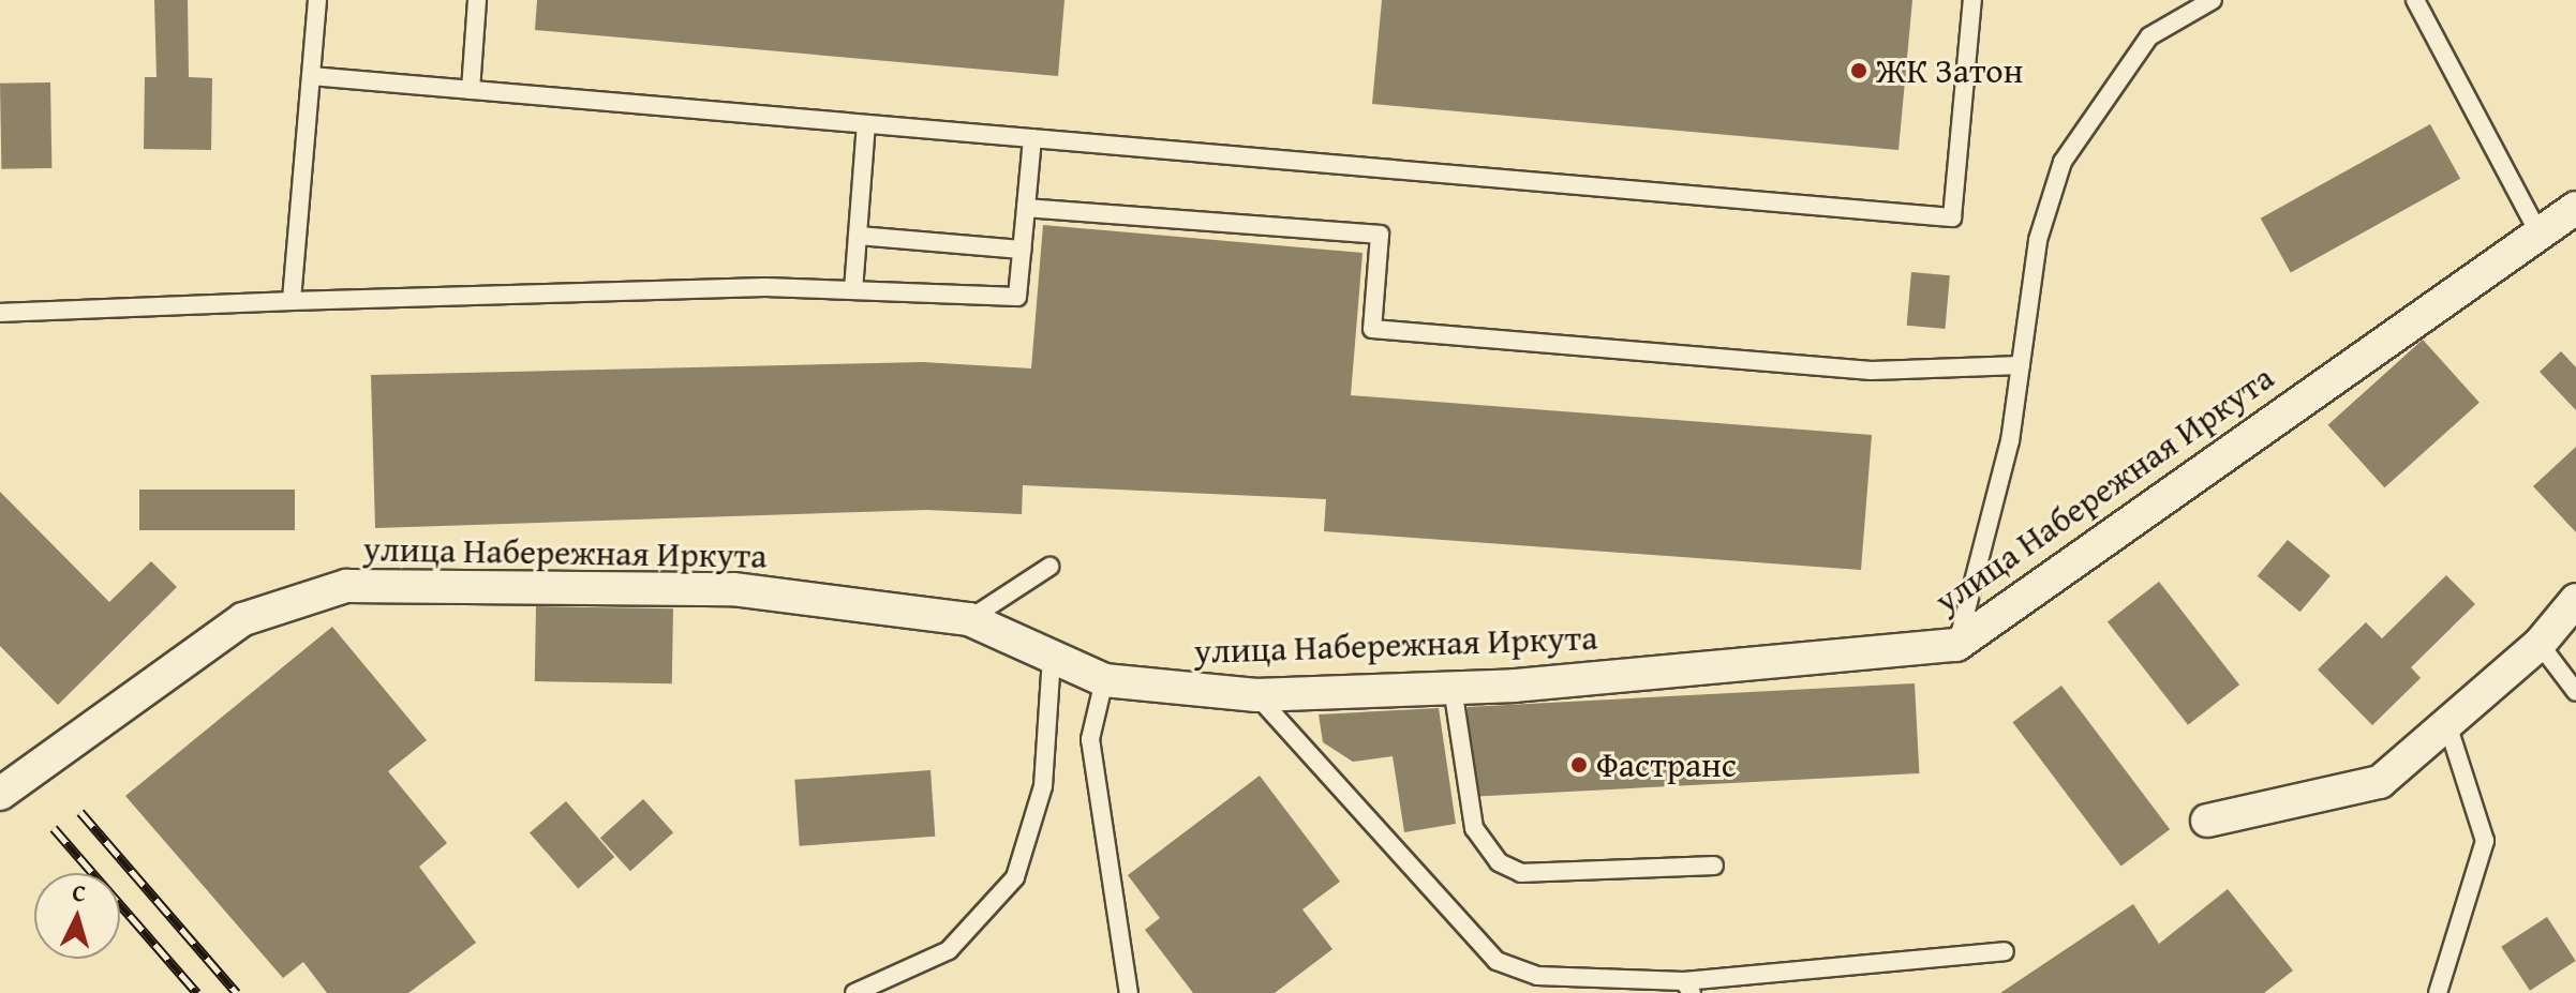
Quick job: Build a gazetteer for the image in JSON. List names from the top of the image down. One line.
{"streets":{"street":["улица Набережная Иркута"]},"places":["ЖК Затон","Фастранс"],"north":"top"}
